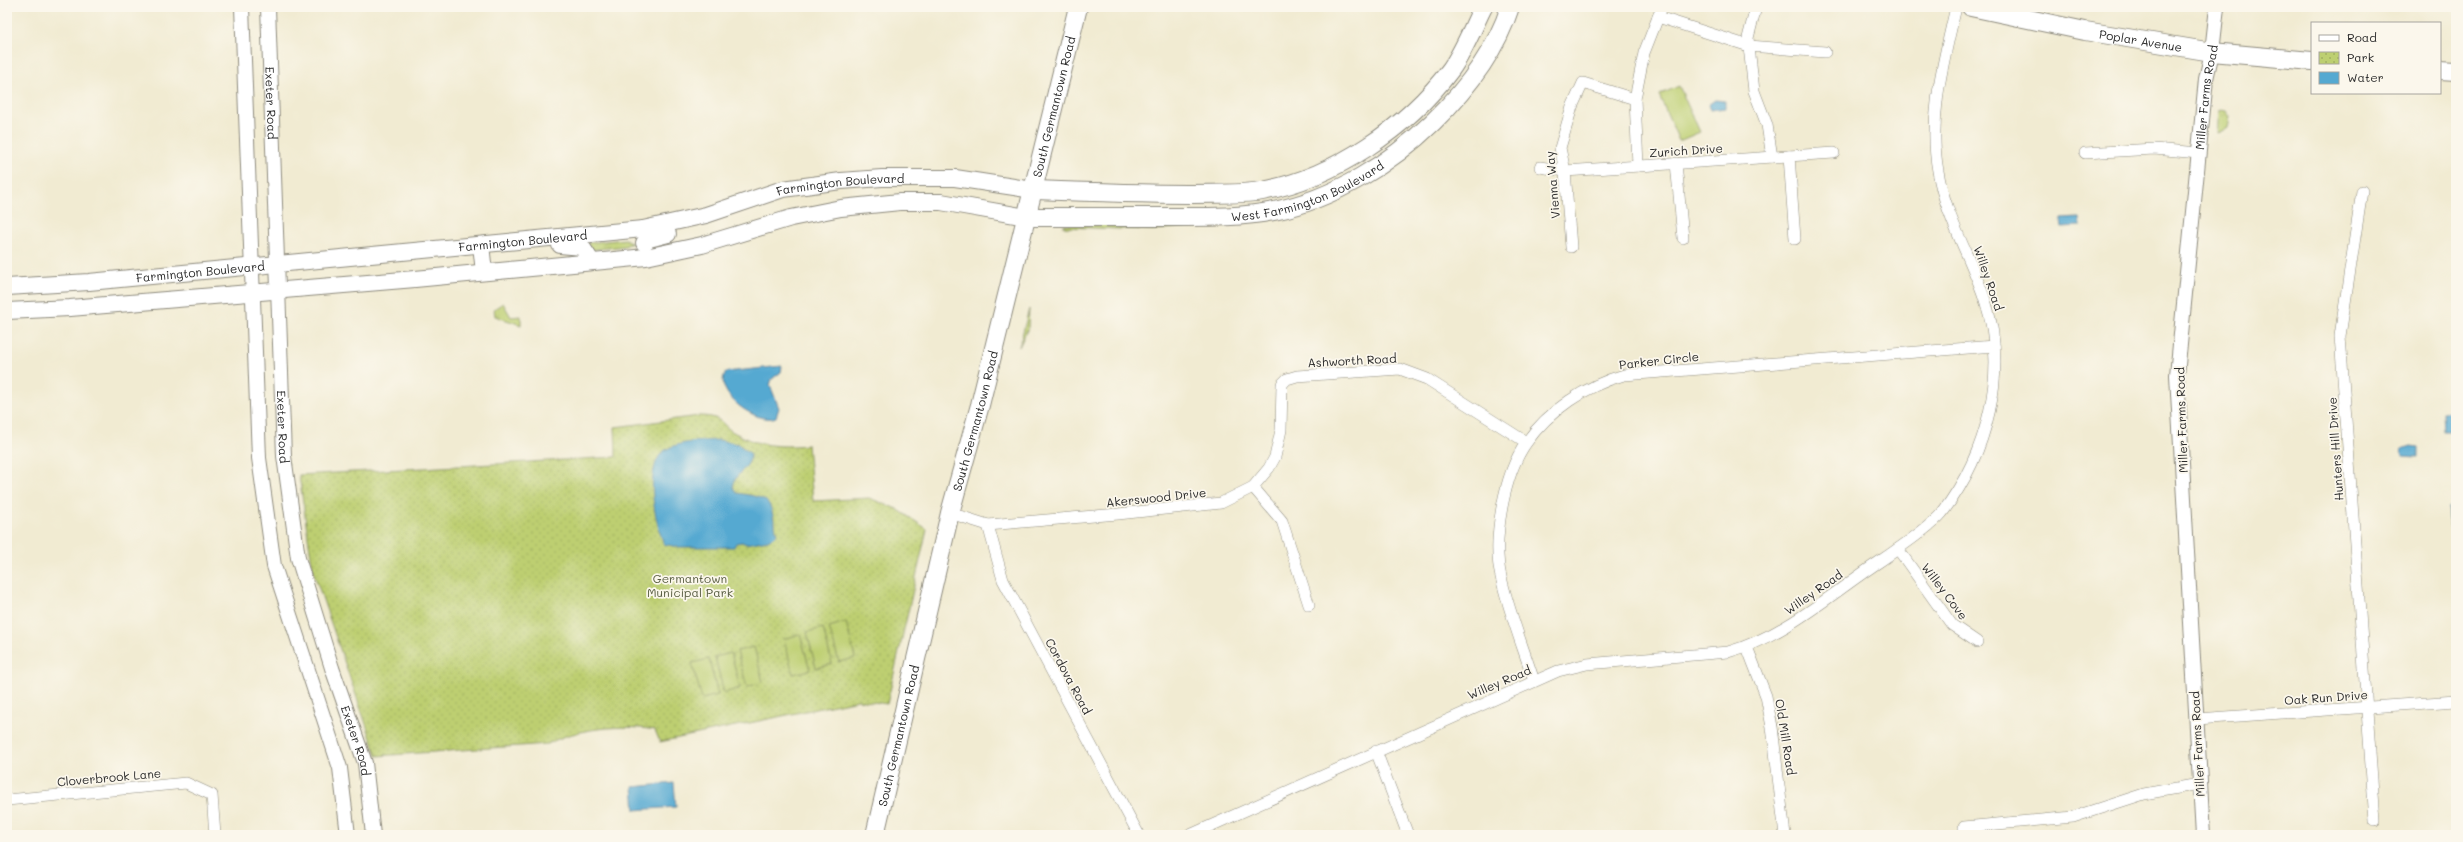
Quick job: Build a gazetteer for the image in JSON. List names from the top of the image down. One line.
{"streets":{"main road":["Poplar Avenue","South Germantown Road","Farmington Boulevard","West Farmington Boulevard"],"street":["Miller Farms Road","Exeter Road","Zurich Drive","Vienna Way","Willey Road","Ashworth Road","Parker Circle","Hunters Hill Drive","Akerswood Drive","Willey Cove","Cordova Road","Oak Run Drive","Old Mill Road","Cloverbrook Lane"]},"crossings":[["Poplar Avenue","Miller Farms Road"],["Miller Farms Road","Oak Run Drive"],["Exeter Road","Farmington Boulevard"],["South Germantown Road","Farmington Boulevard"],["South Germantown Road","West Farmington Boulevard"],["South Germantown Road","Akerswood Drive"],["Zurich Drive","Vienna Way"],["Farmington Boulevard","West Farmington Boulevard"],["Willey Road","Parker Circle"],["Willey Road","Willey Cove"],["Willey Road","Old Mill Road"],["Ashworth Road","Parker Circle"],["Ashworth Road","Akerswood Drive"],["Hunters Hill Drive","Oak Run Drive"],["Akerswood Drive","Cordova Road"]],"parks":["Germantown Municipal Park"],"legend":["Road","Park","Water"]}
